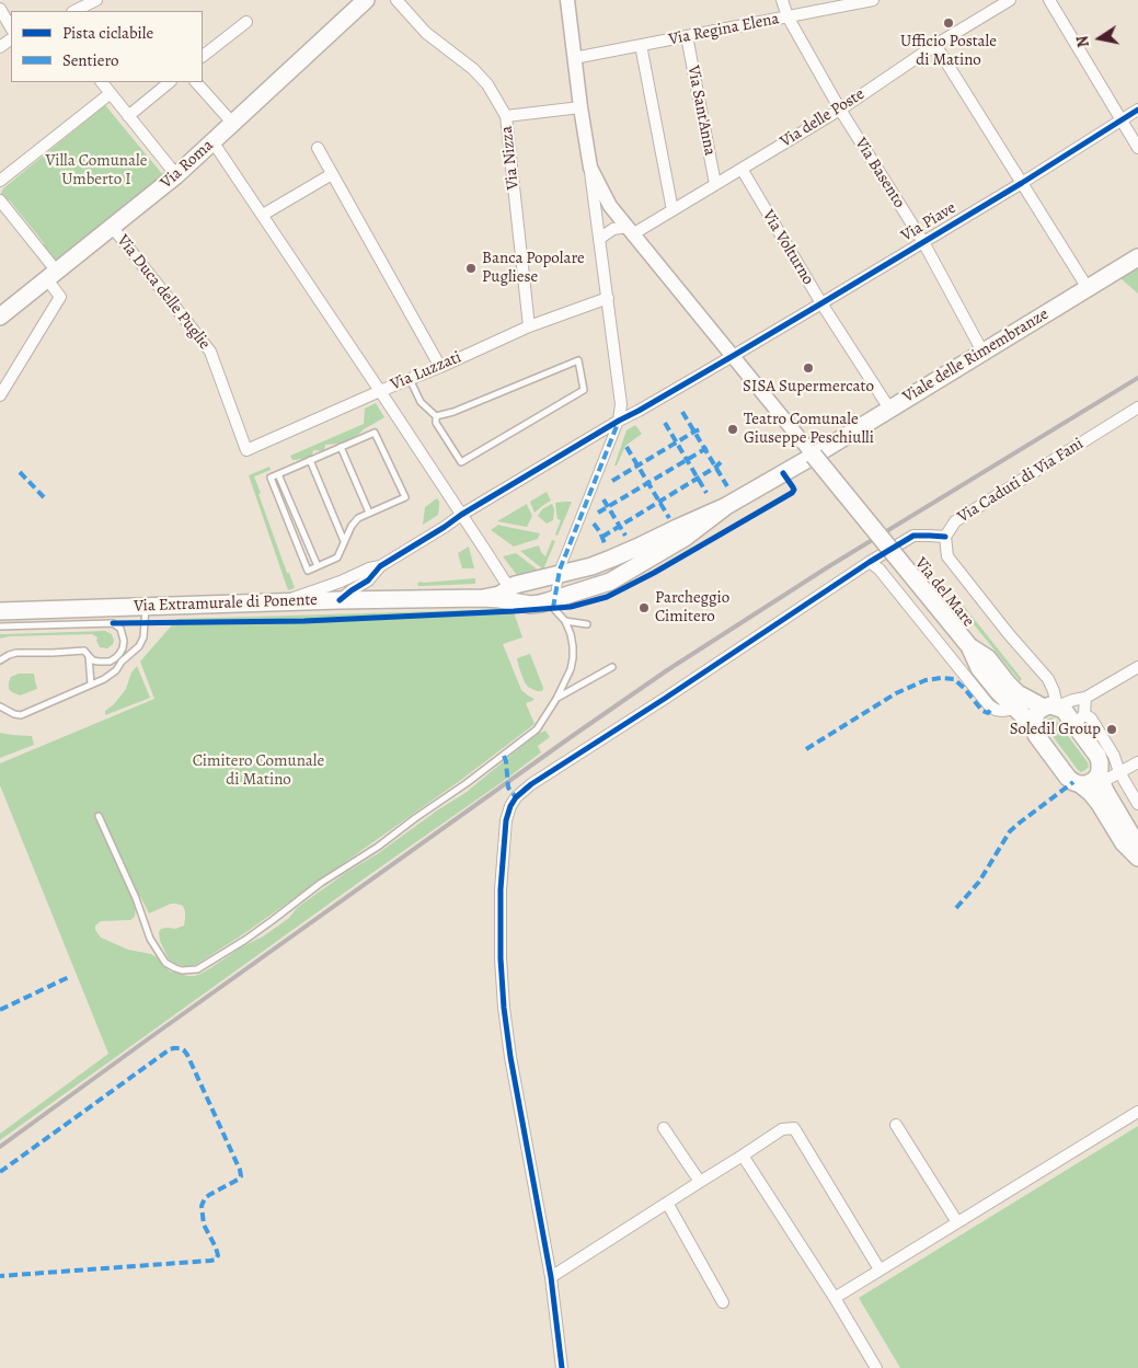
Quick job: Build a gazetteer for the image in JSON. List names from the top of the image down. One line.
{"streets":{"main road":["Via Roma","Viale delle Rimembranze","Via del Mare","Via Extramurale di Ponente"],"street":["Via Regina Elena","Via Sant'Anna","Via delle Poste","Via Nizza","Via Basento","Via Piave","Via Volturno","Via Duca delle Puglie","Via Luzzati","Via Caduti di Via Fani"]},"crossings":[["Via Regina Elena","Via Sant'Anna"],["Via Regina Elena","Via Basento"],["Via Sant'Anna","Via delle Poste"],["Via delle Poste","Via Basento"],["Via delle Poste","Via Volturno"],["Via Nizza","Via Luzzati"],["Via Roma","Via Duca delle Puglie"],["Via Basento","Via Piave"],["Via Basento","Viale delle Rimembranze"],["Via Piave","Via Volturno"],["Via Volturno","Viale delle Rimembranze"],["Via Duca delle Puglie","Via Luzzati"],["Viale delle Rimembranze","Via del Mare"],["Viale delle Rimembranze","Via Extramurale di Ponente"],["Via Caduti di Via Fani","Via del Mare"],["Via del Mare","Via Extramurale di Ponente"]],"parks":["Villa Comunale Umberto I","Cimitero Comunale di Matino"],"places":["Ufficio Postale di Matino","Banca Popolare Pugliese","SISA Supermercato","Teatro Comunale Giuseppe Peschiulli","Parcheggio Cimitero","Soledil Group"],"legend":["Pista ciclabile","Sentiero"],"north":"left"}
